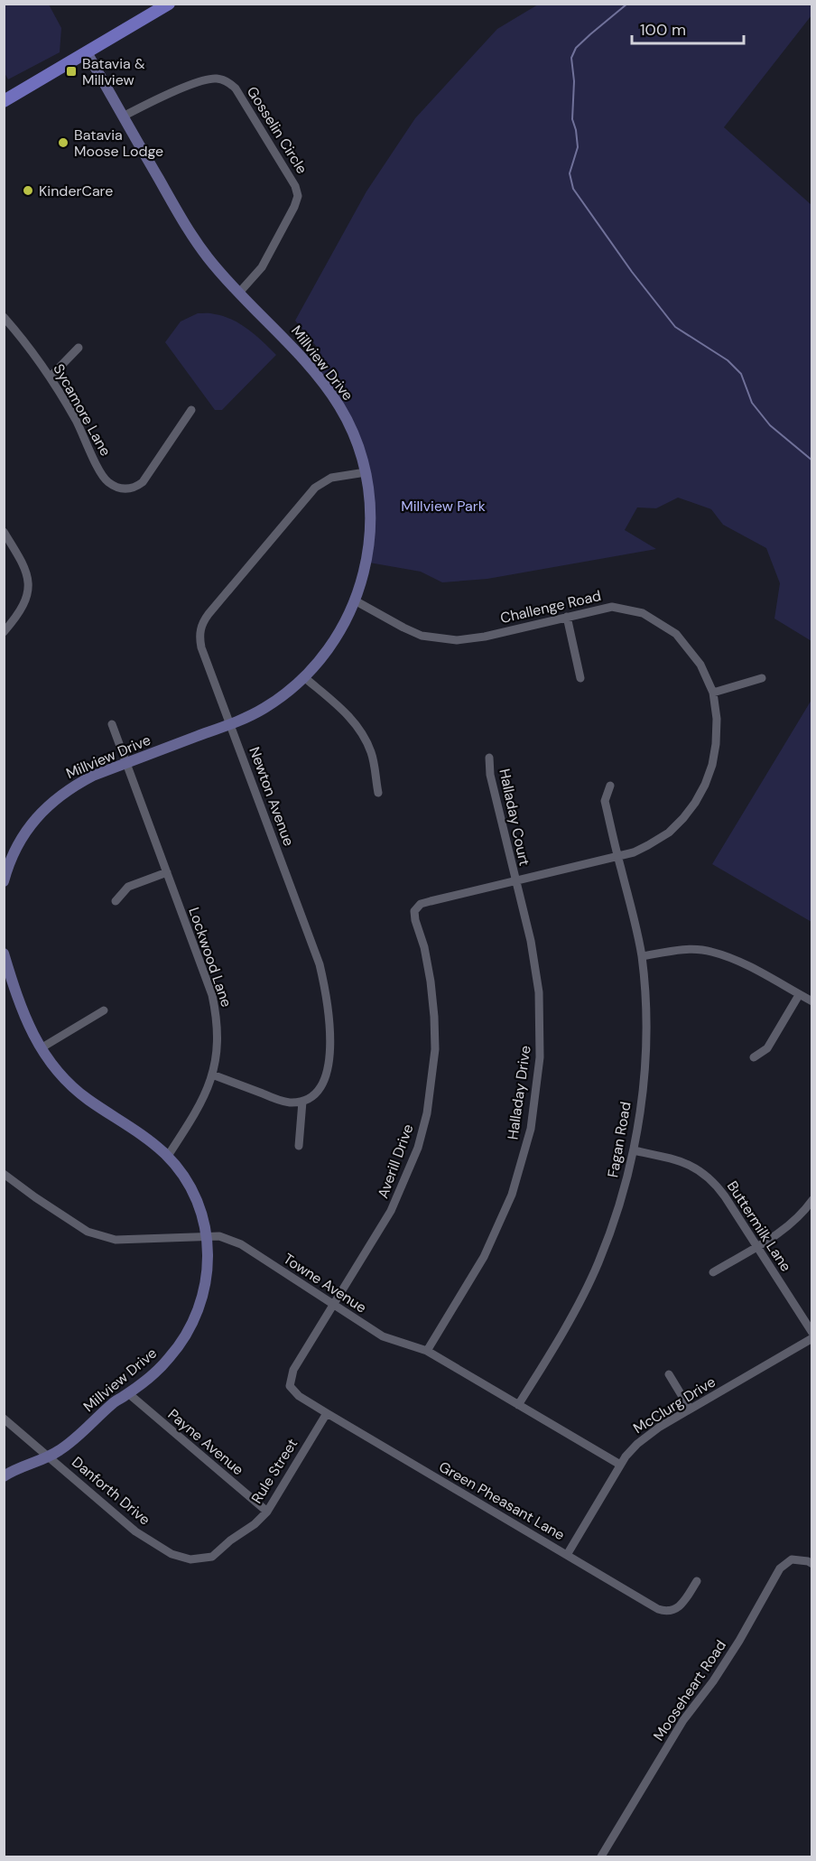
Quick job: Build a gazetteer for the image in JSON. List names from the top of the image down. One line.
{"streets":{"street":["Gosselin Circle","Millview Drive","Sycamore Lane","Challenge Road","Newton Avenue","Halladay Court","Lockwood Lane","Halladay Drive","Fagan Road","Averill Drive","Buttermilk Lane","Towne Avenue","McClurg Drive","Payne Avenue","Rule Street","Danforth Drive","Green Pheasant Lane","Mooseheart Road"]},"crossings":[["Gosselin Circle","Millview Drive"],["Millview Drive","Challenge Road"],["Millview Drive","Newton Avenue"],["Millview Drive","Lockwood Lane"],["Millview Drive","Towne Avenue"],["Millview Drive","Payne Avenue"],["Millview Drive","Danforth Drive"],["Challenge Road","Halladay Court"],["Challenge Road","Halladay Drive"],["Challenge Road","Fagan Road"],["Challenge Road","Averill Drive"],["Halladay Court","Halladay Drive"],["Halladay Drive","Towne Avenue"],["Fagan Road","Buttermilk Lane"],["Fagan Road","Towne Avenue"],["Averill Drive","Towne Avenue"],["Averill Drive","Green Pheasant Lane"],["Towne Avenue","McClurg Drive"],["McClurg Drive","Green Pheasant Lane"],["Payne Avenue","Rule Street"],["Rule Street","Danforth Drive"],["Rule Street","Green Pheasant Lane"]],"parks":["Millview Park"],"places":{"transit":["Batavia & Millview"],"other":["Batavia Moose Lodge","KinderCare"]},"scale_bar":"100 m"}
